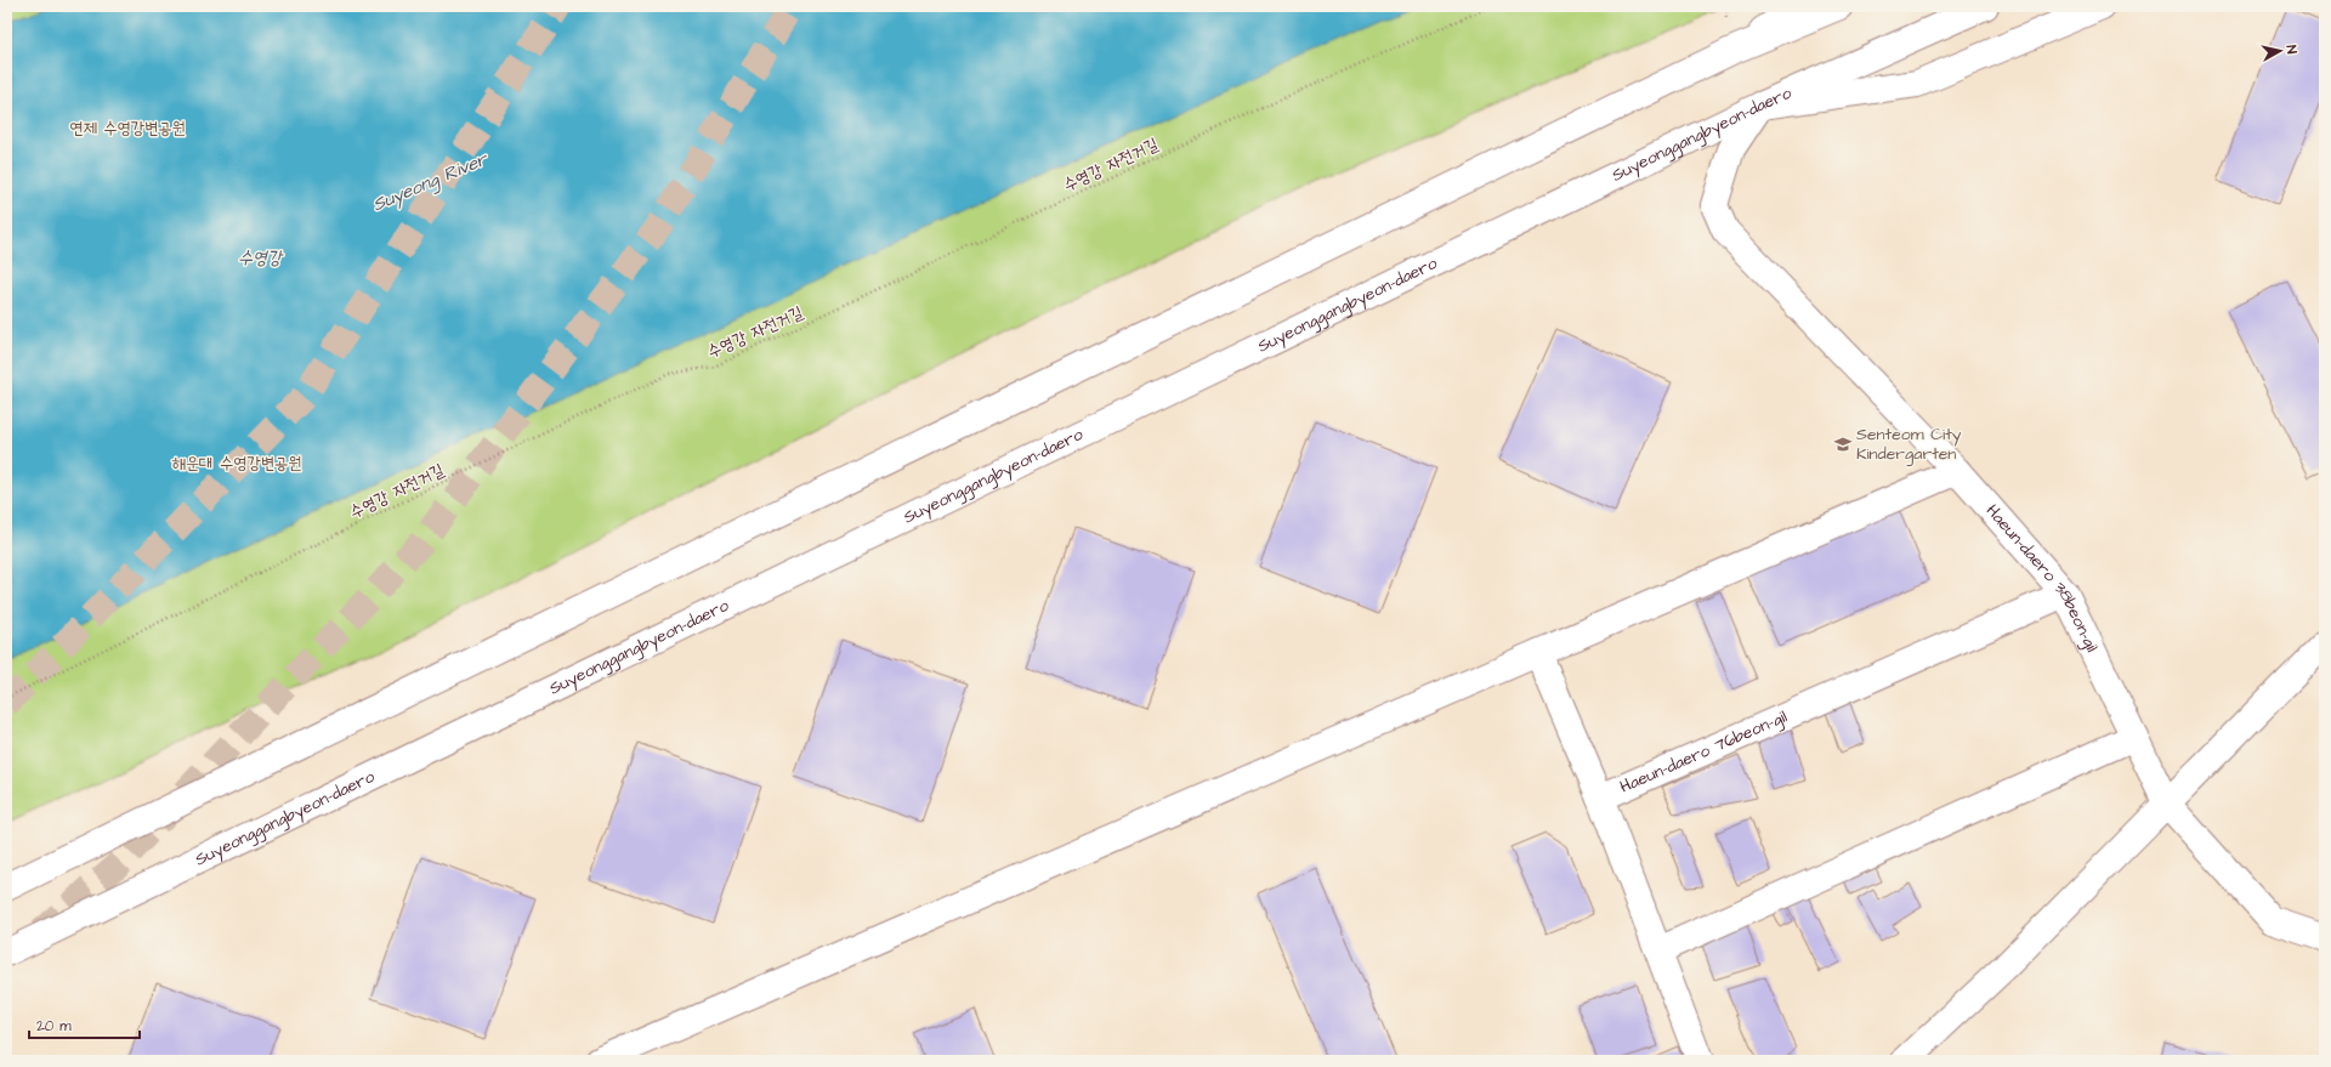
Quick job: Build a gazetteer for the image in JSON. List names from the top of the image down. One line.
{"streets":{"street":["Suyeonggangbyeon-daero","Haeun-daero 38beon-gil","Haeun-daero 76beon-gil"],"path":["수영강 자전거길"]},"crossings":[["Suyeonggangbyeon-daero","Haeun-daero 38beon-gil"],["Haeun-daero 38beon-gil","Haeun-daero 76beon-gil"]],"water":["Suyeong River","수영강"],"parks":["연제 수영강변공원","해운대 수영강변공원"],"places":{"school or university":["Senteom City Kindergarten"]},"scale_bar":"20 m","north":"right"}
